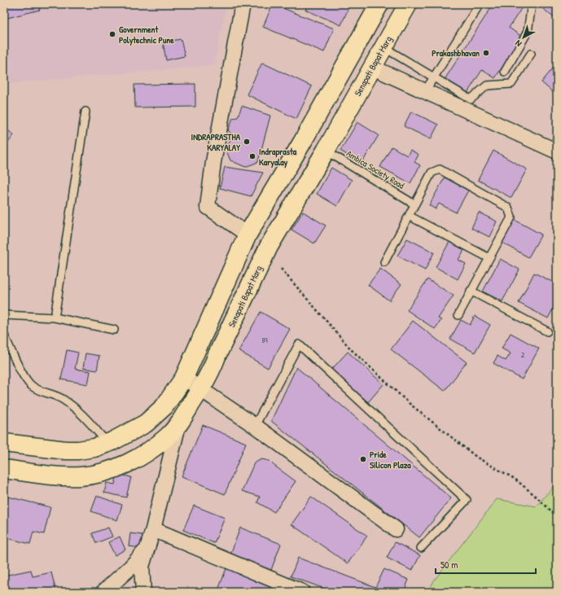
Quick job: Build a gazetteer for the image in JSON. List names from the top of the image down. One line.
{"streets":{"main road":["Senapati Bapat Marg"],"lane":["Ambica Society Road"]},"crossings":[["Senapati Bapat Marg","Ambica Society Road"]],"places":["Government Polytechnic Pune","Prakashbhavan","INDRAPRASTHA KARYALAY","Indraprasta Karyalay","Pride Silicon Plaza"],"house_numbers":["89","2"],"scale_bar":"50 m","north":"bottom left"}
